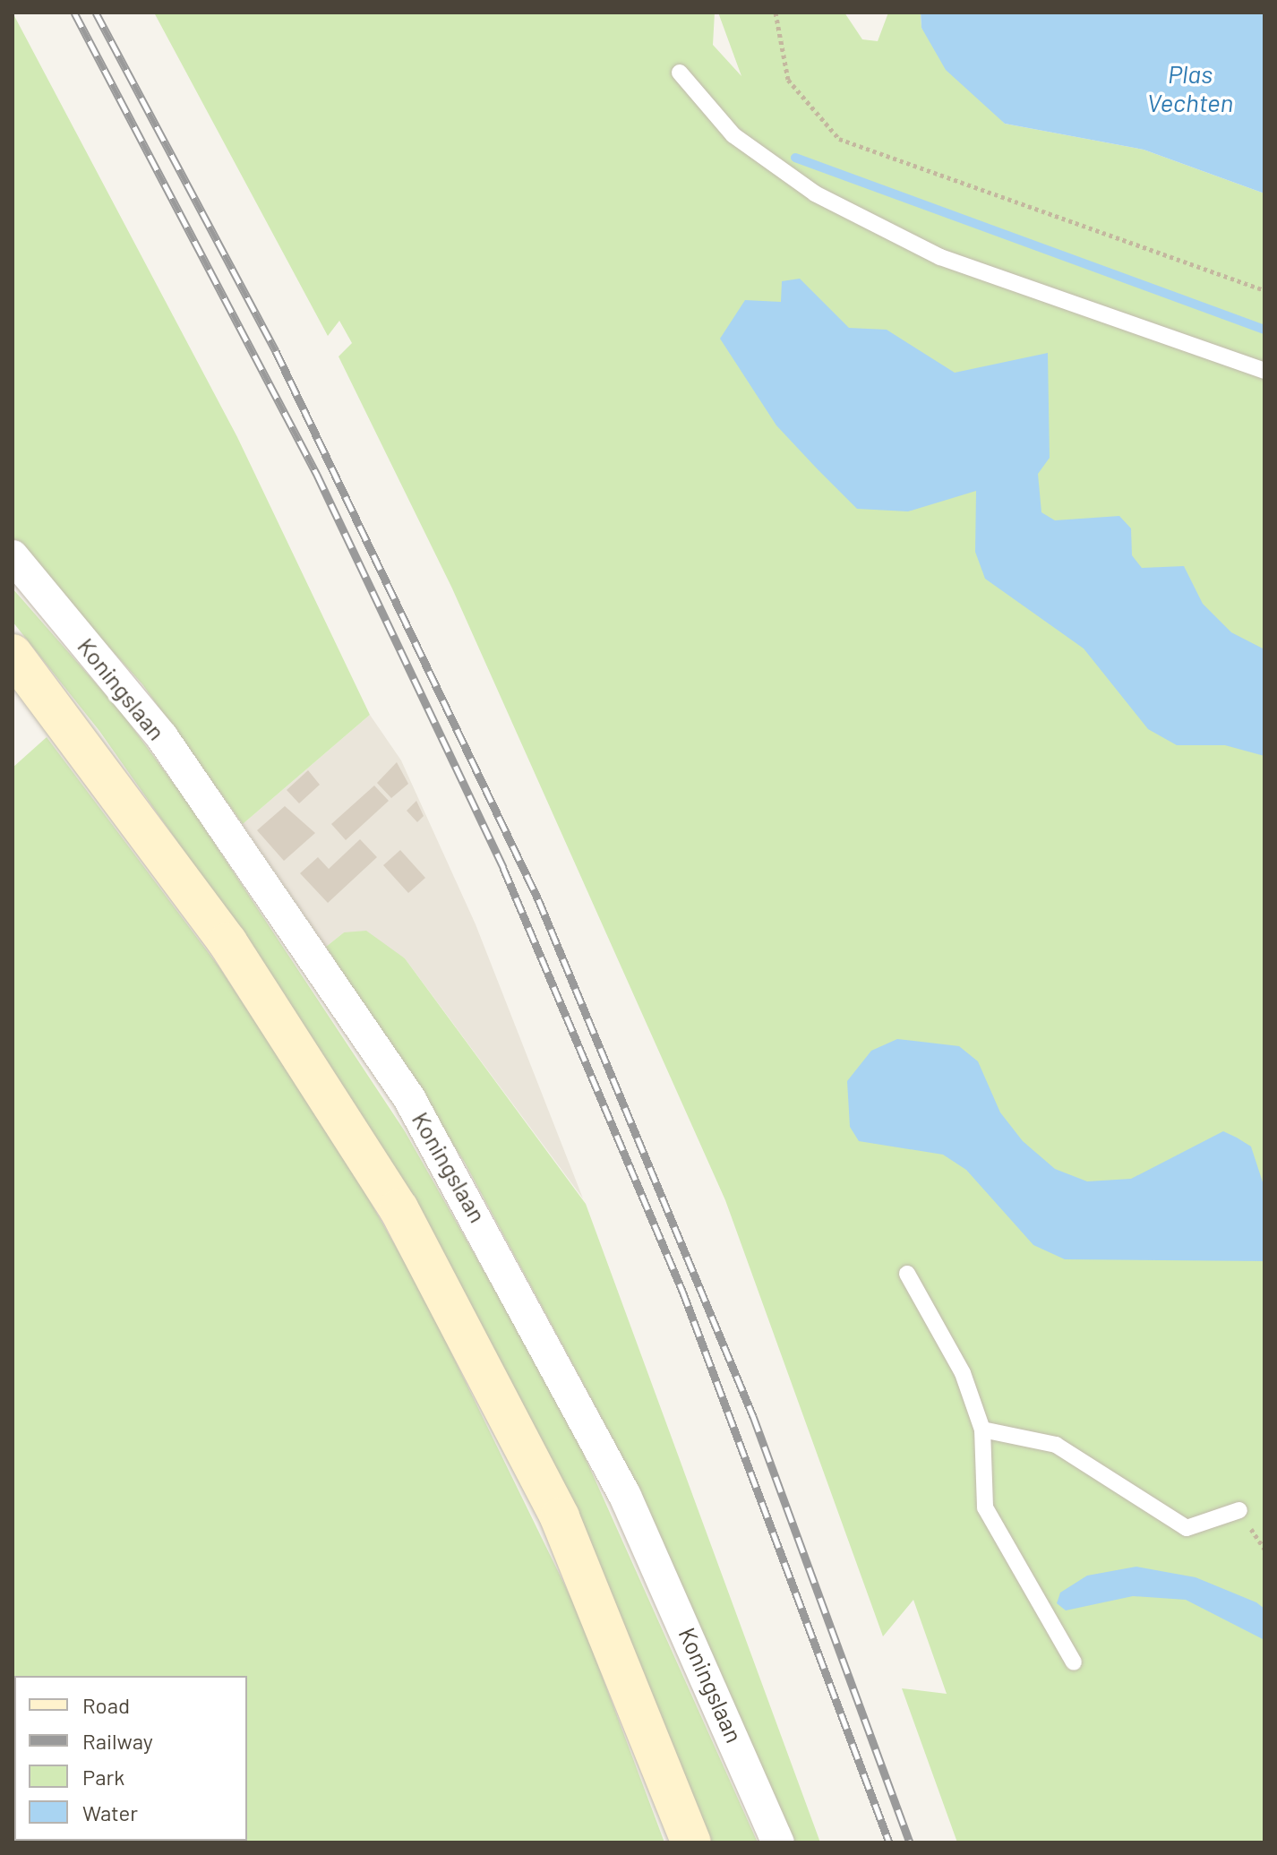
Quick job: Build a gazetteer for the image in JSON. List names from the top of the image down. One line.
{"streets":{"street":["Koningslaan"]},"water":["Plas Vechten"],"legend":["Road","Railway","Park","Water"]}
